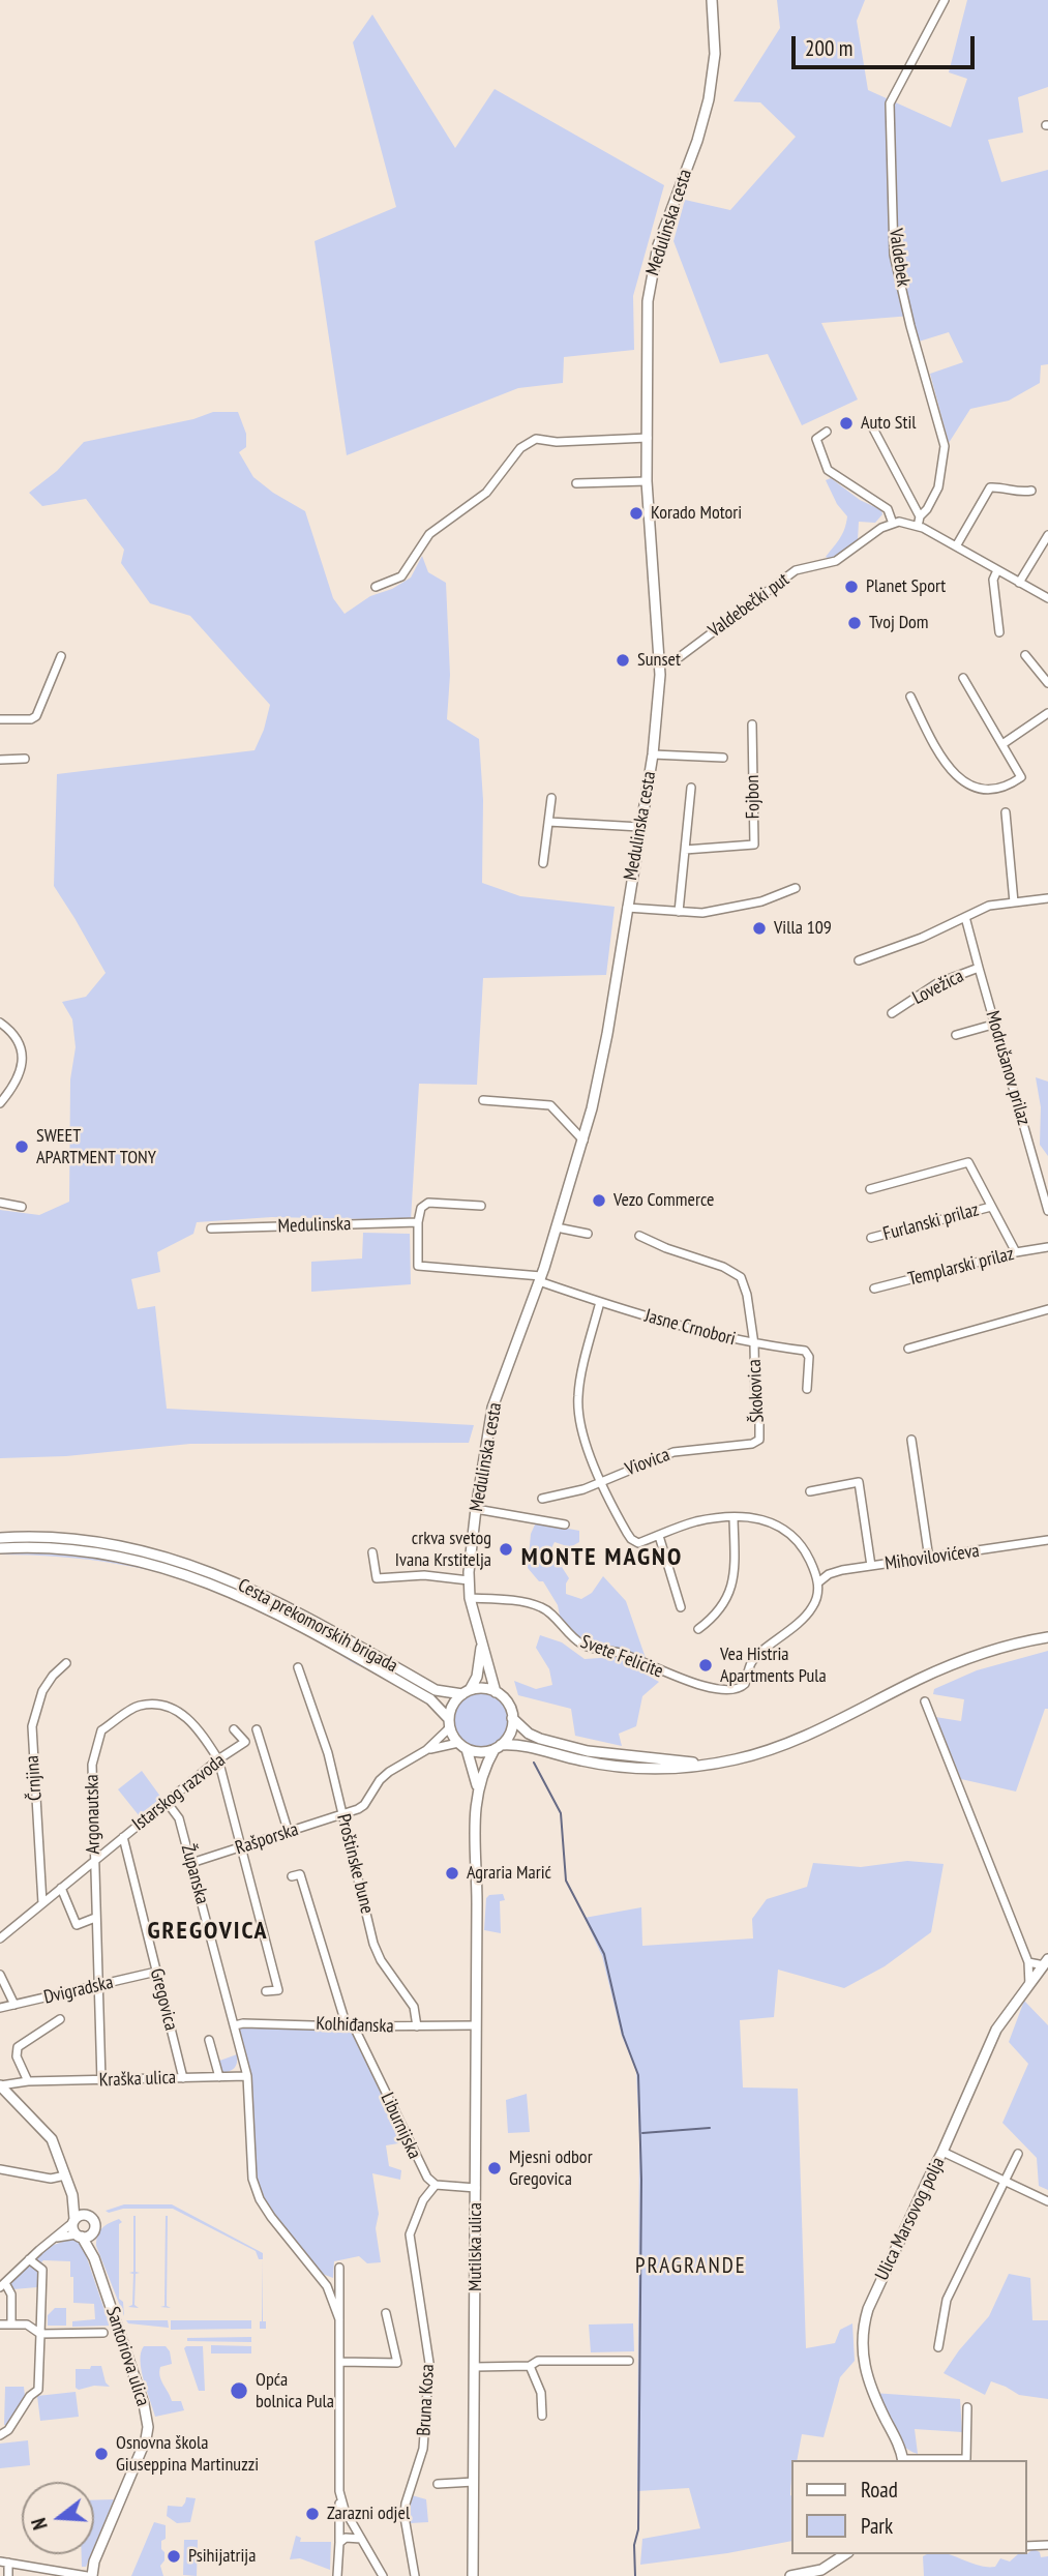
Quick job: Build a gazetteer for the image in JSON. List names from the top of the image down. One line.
{"streets":{"main road":["Medulinska cesta","Cesta prekomorskih brigada","Ulica Marsovog polja","Mutilska ulica","Santoriova ulica"],"street":["Valdebek","Valdebečki put","Fojbon","Lovežica","Modrušanov prilaz","Furlanski prilaz","Medulinska","Templarski prilaz","Jasne Crnobori","Škokovica","Viovica","Mihovilovićeva","Svete Felicite","Črnjina","Istarskog razvoda","Argonautska","Rašporska","Proštinske bune","Županska","Dvigradska","Gregovica","Kolhiđanska","Kraška ulica","Liburnijska","Bruna Kosa"]},"crossings":[["Medulinska cesta","Valdebečki put"],["Medulinska cesta","Jasne Crnobori"],["Medulinska cesta","Svete Felicite"],["Lovežica","Modrušanov prilaz"],["Jasne Crnobori","Škokovica"],["Škokovica","Viovica"],["Mihovilovićeva","Svete Felicite"],["Cesta prekomorskih brigada","Mutilska ulica"],["Črnjina","Istarskog razvoda"],["Istarskog razvoda","Argonautska"],["Istarskog razvoda","Županska"],["Istarskog razvoda","Gregovica"],["Argonautska","Rašporska"],["Argonautska","Dvigradska"],["Argonautska","Kraška ulica"],["Rašporska","Proštinske bune"],["Rašporska","Županska"],["Proštinske bune","Kolhiđanska"],["Županska","Kolhiđanska"],["Županska","Kraška ulica"],["Dvigradska","Gregovica"],["Gregovica","Kraška ulica"],["Kolhiđanska","Liburnijska"],["Kolhiđanska","Mutilska ulica"],["Liburnijska","Bruna Kosa"]],"districts":["MONTE MAGNO","GREGOVICA","PRAGRANDE"],"places":["Auto Stil","Korado Motori","Planet Sport","Tvoj Dom","Sunset","Villa 109","SWEET APARTMENT TONY","Vezo Commerce","crkva svetog Ivana Krstitelja","Vea Histria Apartments Pula","Agraria Marić","Mjesni odbor Gregovica","Opća bolnica Pula","Osnovna škola Giuseppina Martinuzzi","Zarazni odjel","Psihijatrija"],"legend":["Road","Park"],"scale_bar":"200 m","north":"left"}
